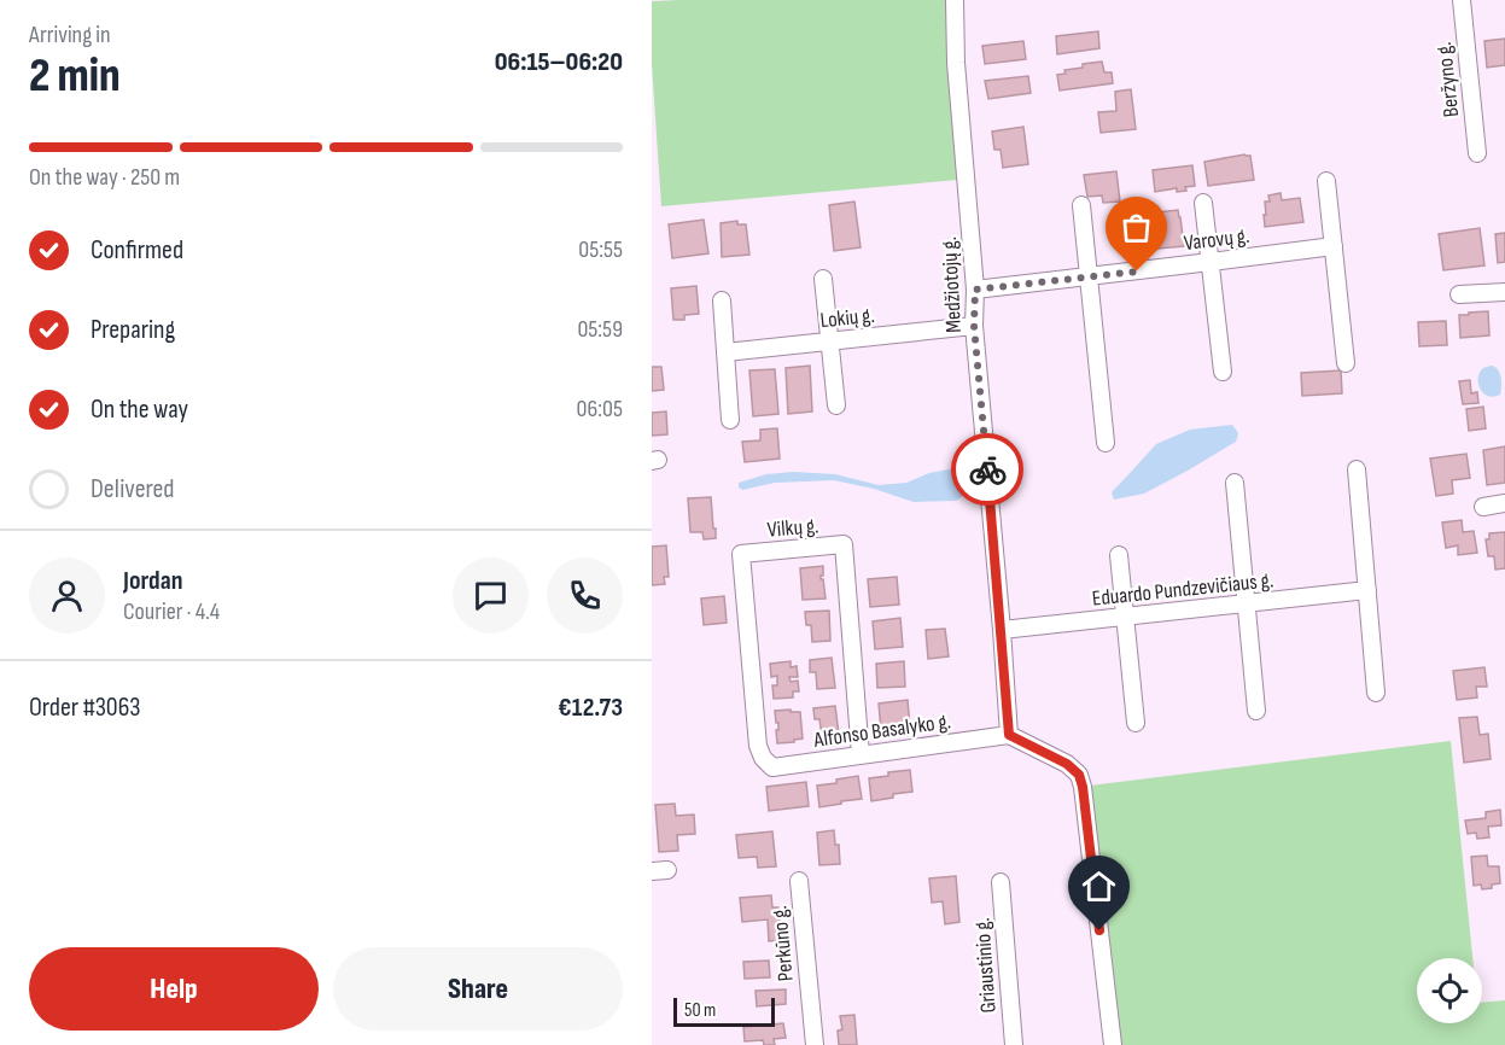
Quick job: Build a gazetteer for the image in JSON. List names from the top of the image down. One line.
{"streets":{"street":["Beržyno g.","Varovų g.","Medžiotojų g.","Lokių g.","Vilkų g.","Eduardo Pundzevičiaus g.","Alfonso Basalyko g.","Perkūno g.","Griaustinio g."]},"crossings":[["Varovų g.","Medžiotojų g."],["Medžiotojų g.","Lokių g."],["Medžiotojų g.","Eduardo Pundzevičiaus g."],["Medžiotojų g.","Alfonso Basalyko g."],["Vilkų g.","Alfonso Basalyko g."]],"scale_bar":"50 m","page":{"heading":["2 min","Arriving in","06:15–06:20"],"panel":["Jordan","Courier · 4.4","Order #3063","€12.73"],"bar":"On the way · 250 m","list":[["Confirmed","05:55"],["Preparing","05:59"],["On the way","06:05"],"Delivered"],"buttons":["Help","Share"],"scale":"50 m"}}
